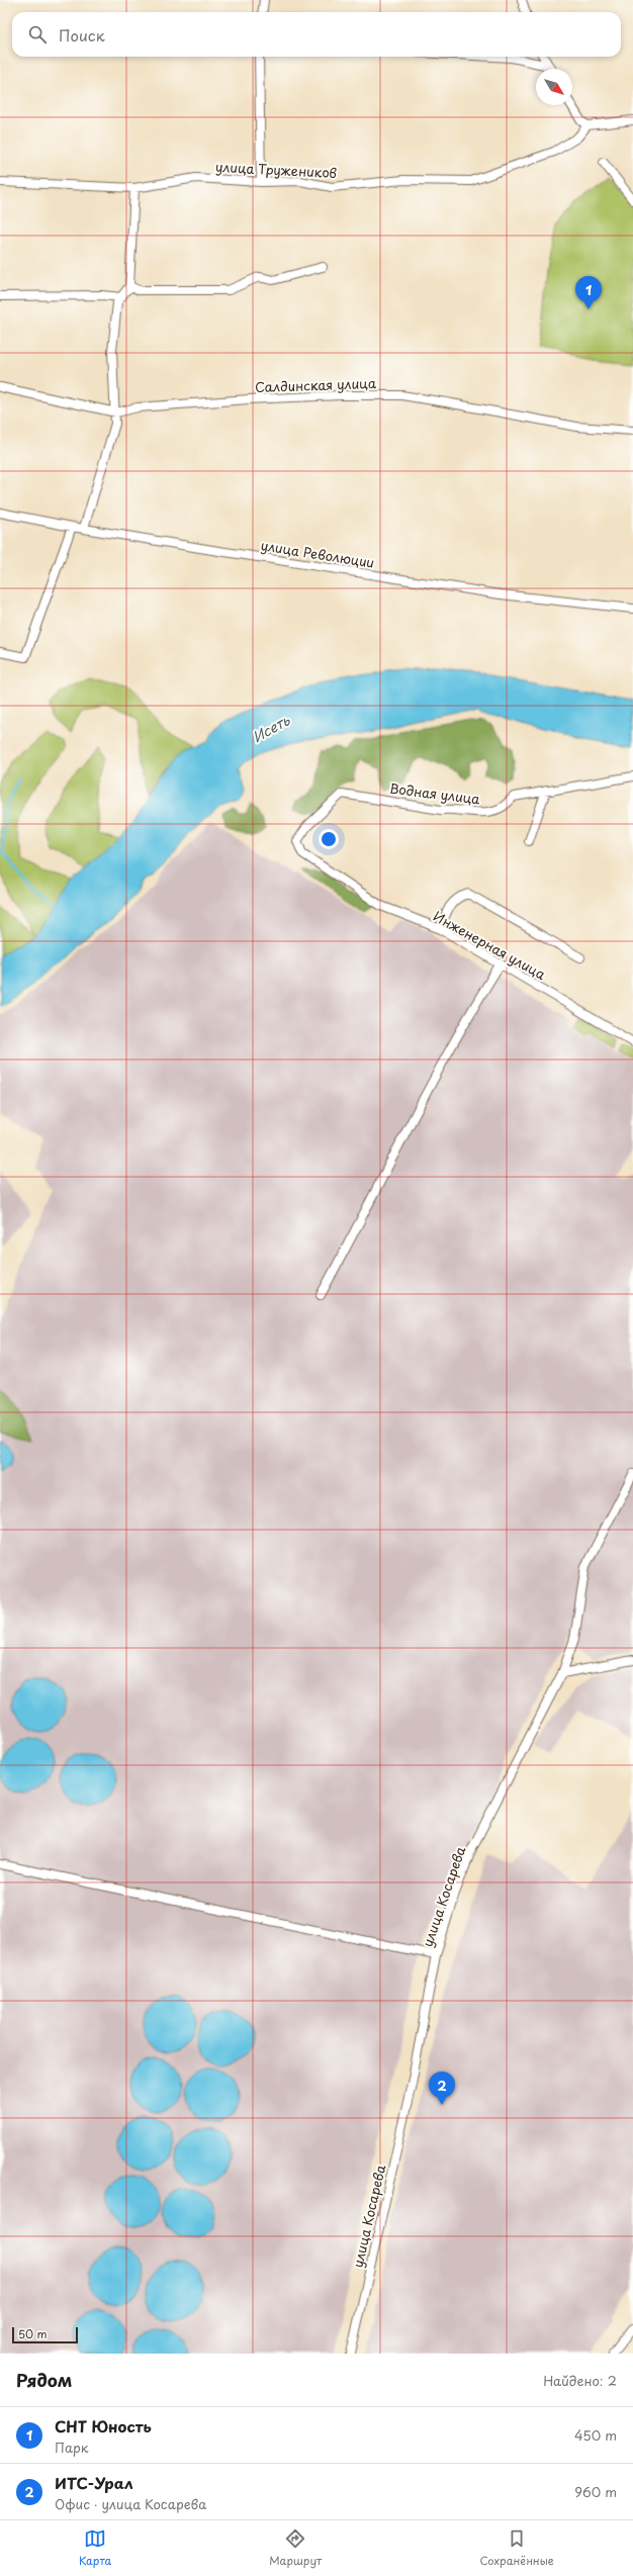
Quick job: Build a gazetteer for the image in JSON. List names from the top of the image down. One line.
{"streets":{"street":["улица Тружеников","Салдинская улица","улица Революции","Водная улица","Инженерная улица","улица Косарева"]},"crossings":[["Водная улица","Инженерная улица"]],"water":["Исеть"],"scale_bar":"50 m","north":"bottom right","page":{"search":"Поиск","pins":["1","2"],"scale":"50 m","heading":["Рядом","Найдено: 2"],"list":[{"mark":"1","name":"СНТ Юность","note":"Парк","value":"450 m"},{"mark":"2","name":"ИТС-Урал","note":"Офис · улица Косарева","value":"960 m"}],"nav":["Карта","Маршрут","Сохранённые"]}}
